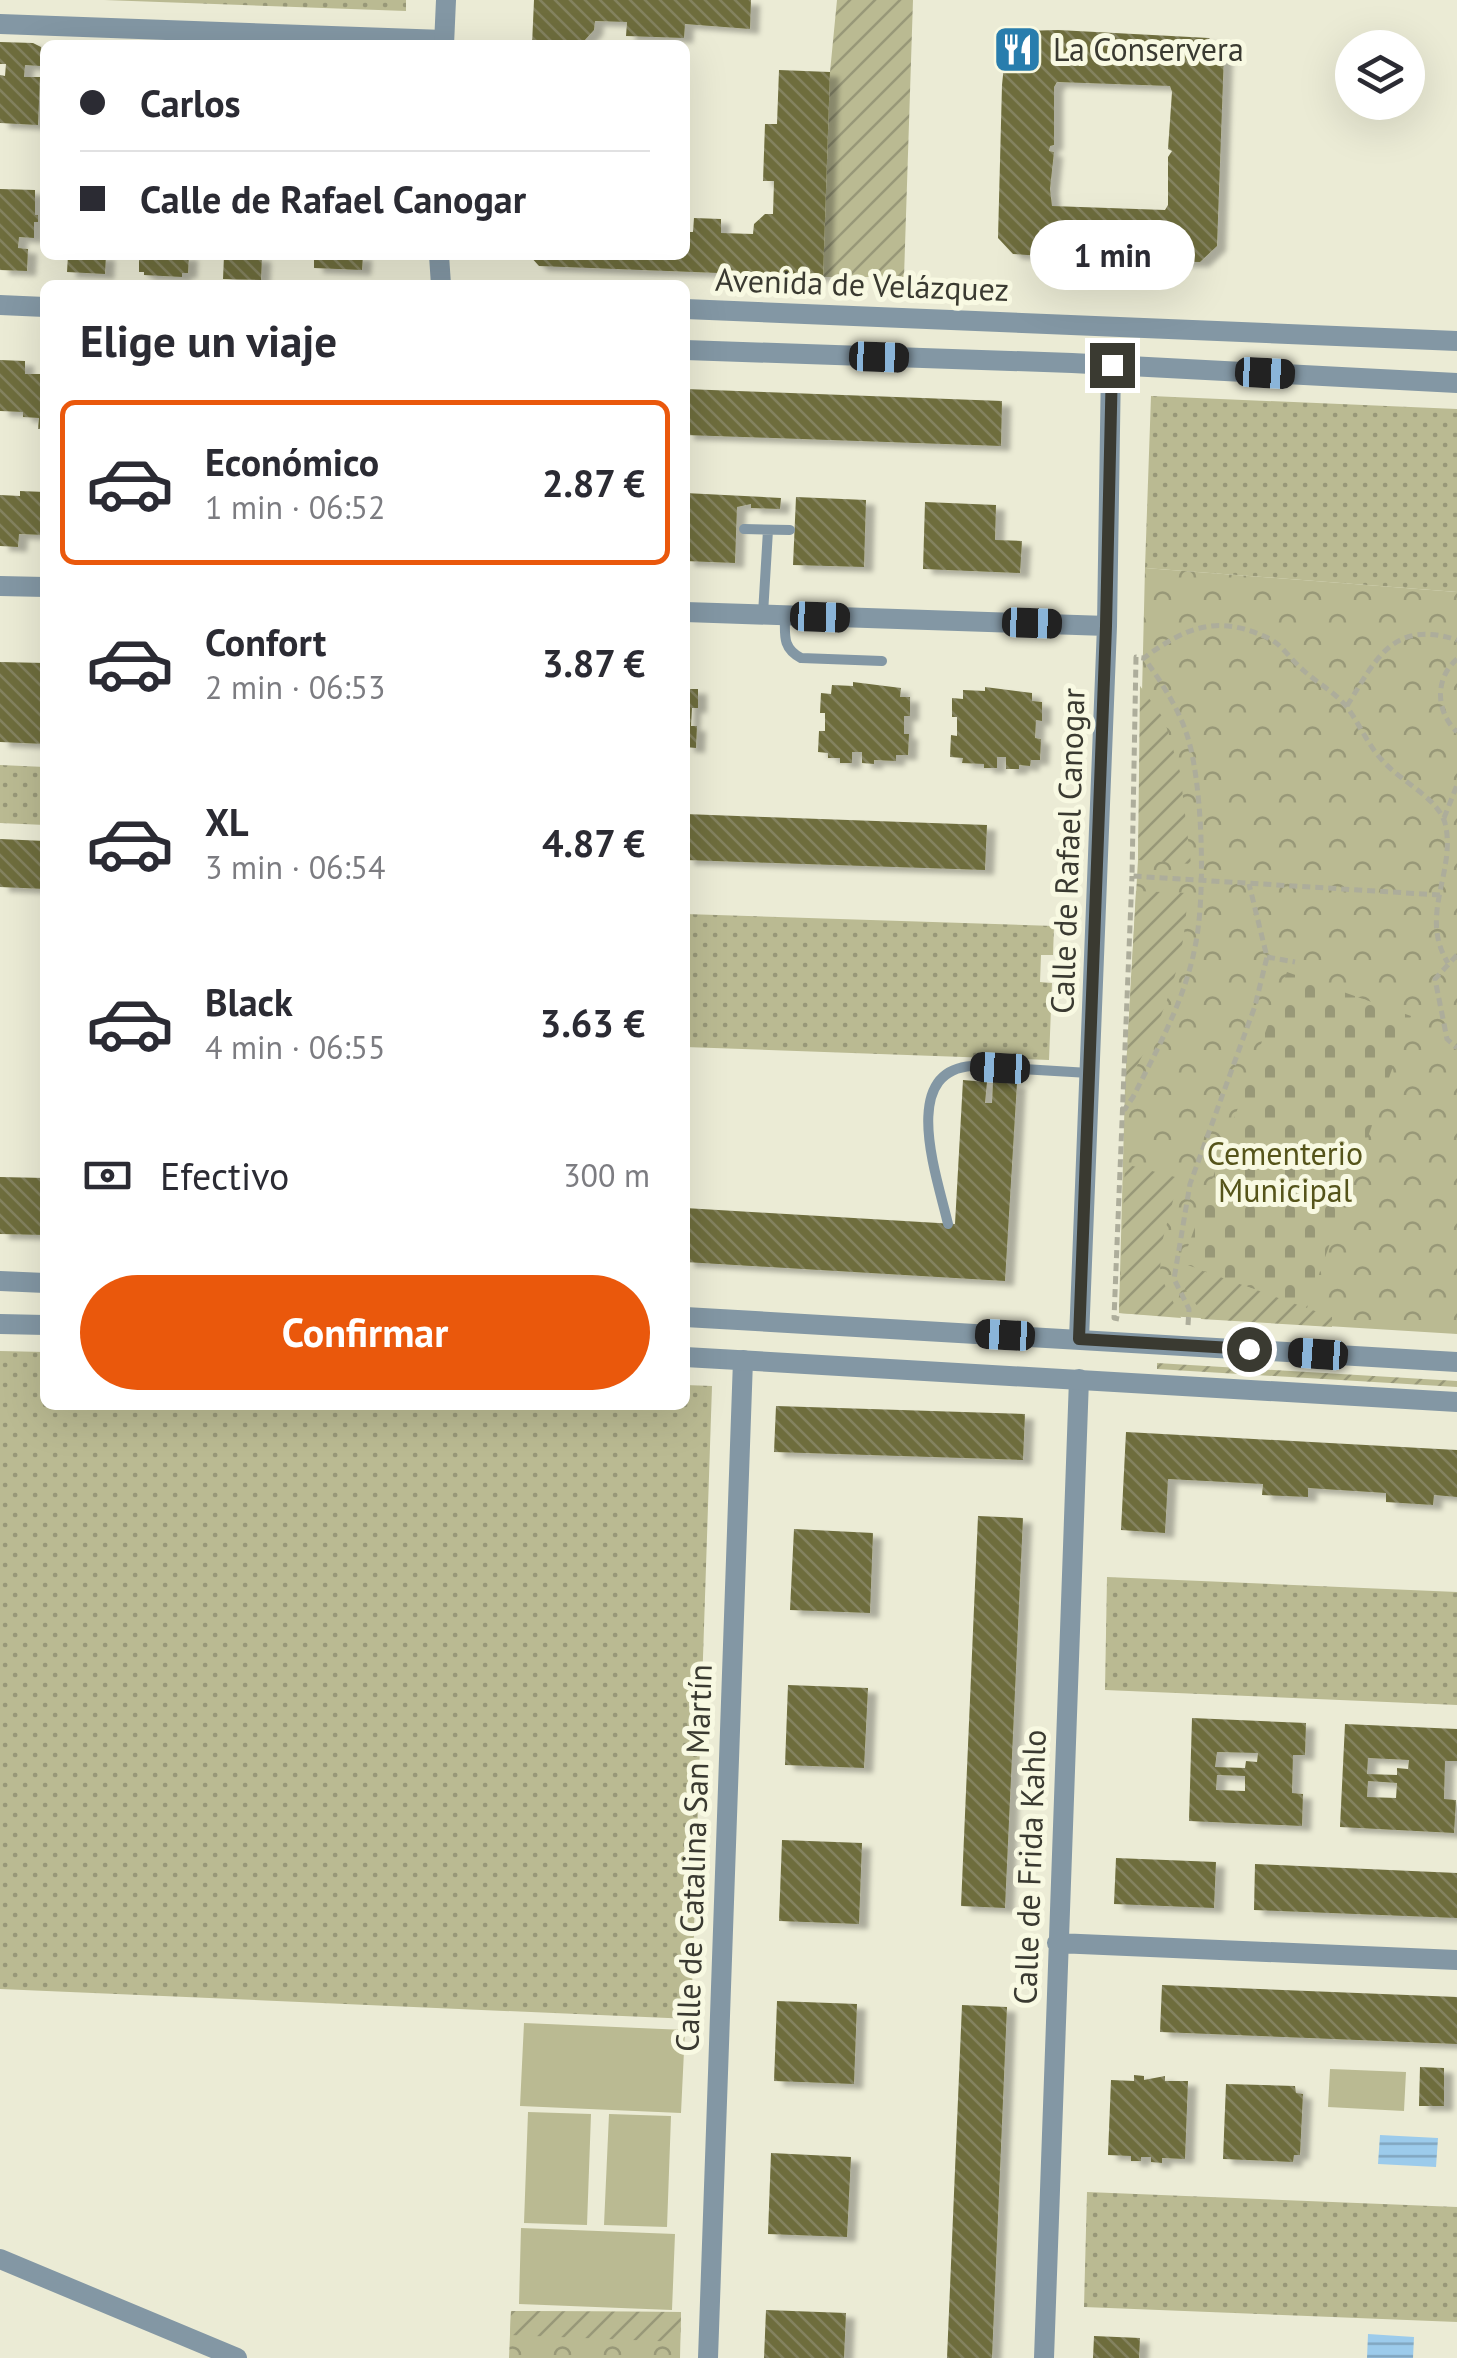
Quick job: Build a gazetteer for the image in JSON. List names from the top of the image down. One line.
{"streets":{"street":["Avenida de Velázquez","Calle de Rafael Canogar","Calle de Catalina San Martín","Calle de Frida Kahlo"]},"parks":["Cementerio Municipal"],"places":{"restaurant":["La Conservera"]},"page":{"banner":["Carlos","Calle de Rafael Canogar"],"bubble":"1 min","heading":"Elige un viaje","list":[{"name":"Económico","note":"1 min · 06:52","value":"2.87 €"},{"name":"Confort","note":"2 min · 06:53","value":"3.87 €"},{"name":"XL","note":"3 min · 06:54","value":"4.87 €"},{"name":"Black","note":"4 min · 06:55","value":"3.63 €"}],"pay":["Efectivo","300 m"],"buttons":"Confirmar"}}
